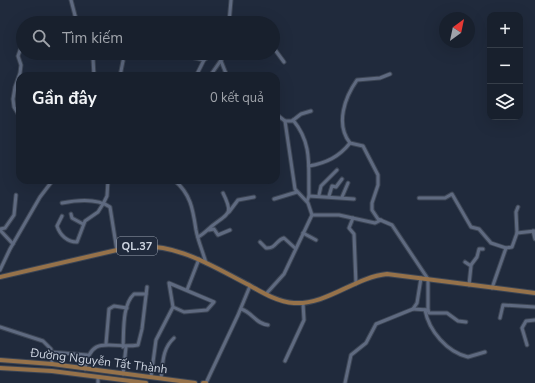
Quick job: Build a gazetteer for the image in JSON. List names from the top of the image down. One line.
{"streets":{"main road":["QL.37","Đường Nguyễn Tất Thành"]},"north":"top right","page":{"map_buttons":["+","−"],"search":"Tìm kiếm","heading":["Gần đây","0 kết quả"]}}
